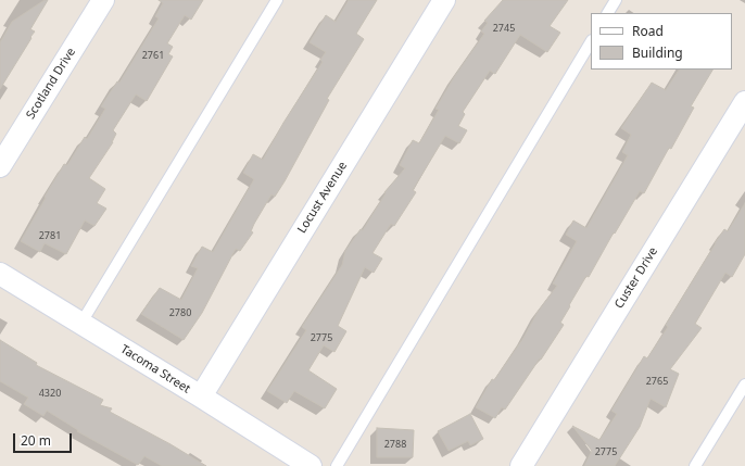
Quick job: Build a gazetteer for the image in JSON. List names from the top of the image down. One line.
{"streets":{"street":["Scotland Drive","Locust Avenue","Custer Drive","Tacoma Street"]},"crossings":[["Locust Avenue","Tacoma Street"]],"house_numbers":["2745","2761","2781","2780","2775","2765","4320","2788","2775"],"legend":["Road","Building"],"scale_bar":"20 m"}
